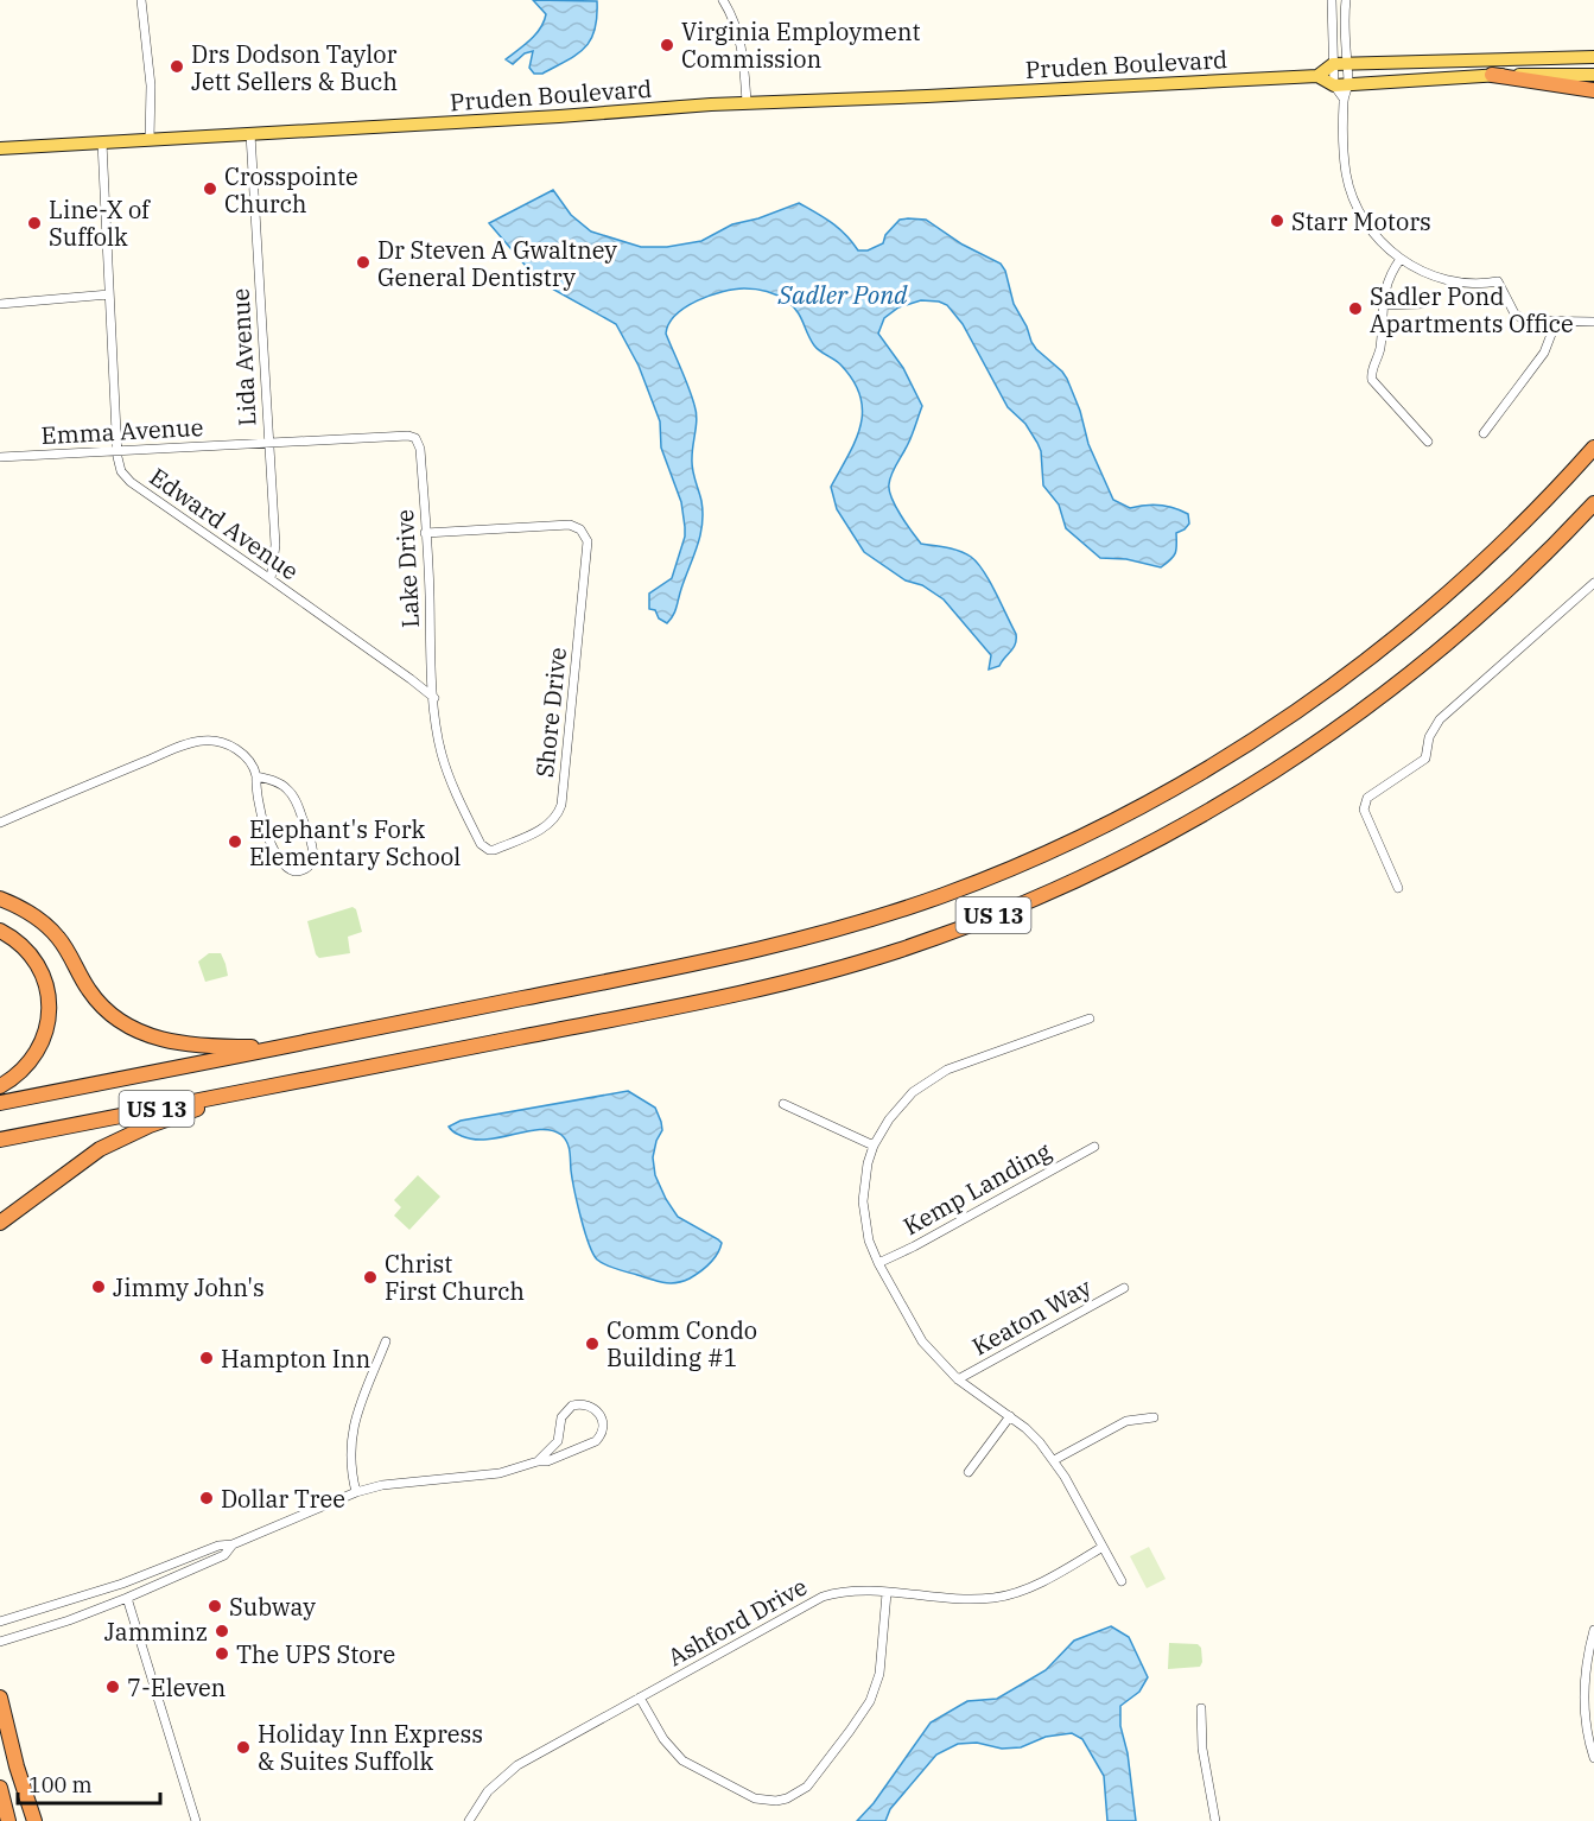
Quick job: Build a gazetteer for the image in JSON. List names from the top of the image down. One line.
{"streets":{"highway":["US 13"],"main road":["Pruden Boulevard"],"street":["Lida Avenue","Emma Avenue","Edward Avenue","Lake Drive","Shore Drive","Kemp Landing","Keaton Way","Ashford Drive"]},"crossings":[["Pruden Boulevard","Lida Avenue"],["Pruden Boulevard","Edward Avenue"],["Lida Avenue","Emma Avenue"],["Lida Avenue","Edward Avenue"],["Emma Avenue","Edward Avenue"],["Emma Avenue","Lake Drive"],["Edward Avenue","Lake Drive"],["Edward Avenue","Shore Drive"],["Lake Drive","Shore Drive"]],"water":["Sadler Pond"],"places":["Virginia Employment Commission","Drs Dodson Taylor Jett Sellers & Buch","Crosspointe Church","Starr Motors","Line-X of Suffolk","Dr Steven A Gwaltney General Dentistry","Sadler Pond Apartments Office","Elephant's Fork Elementary School","Christ First Church","Jimmy John's","Comm Condo Building #1","Hampton Inn","Dollar Tree","Subway","Jamminz","The UPS Store","7-Eleven","Holiday Inn Express & Suites Suffolk"],"scale_bar":"100 m"}
